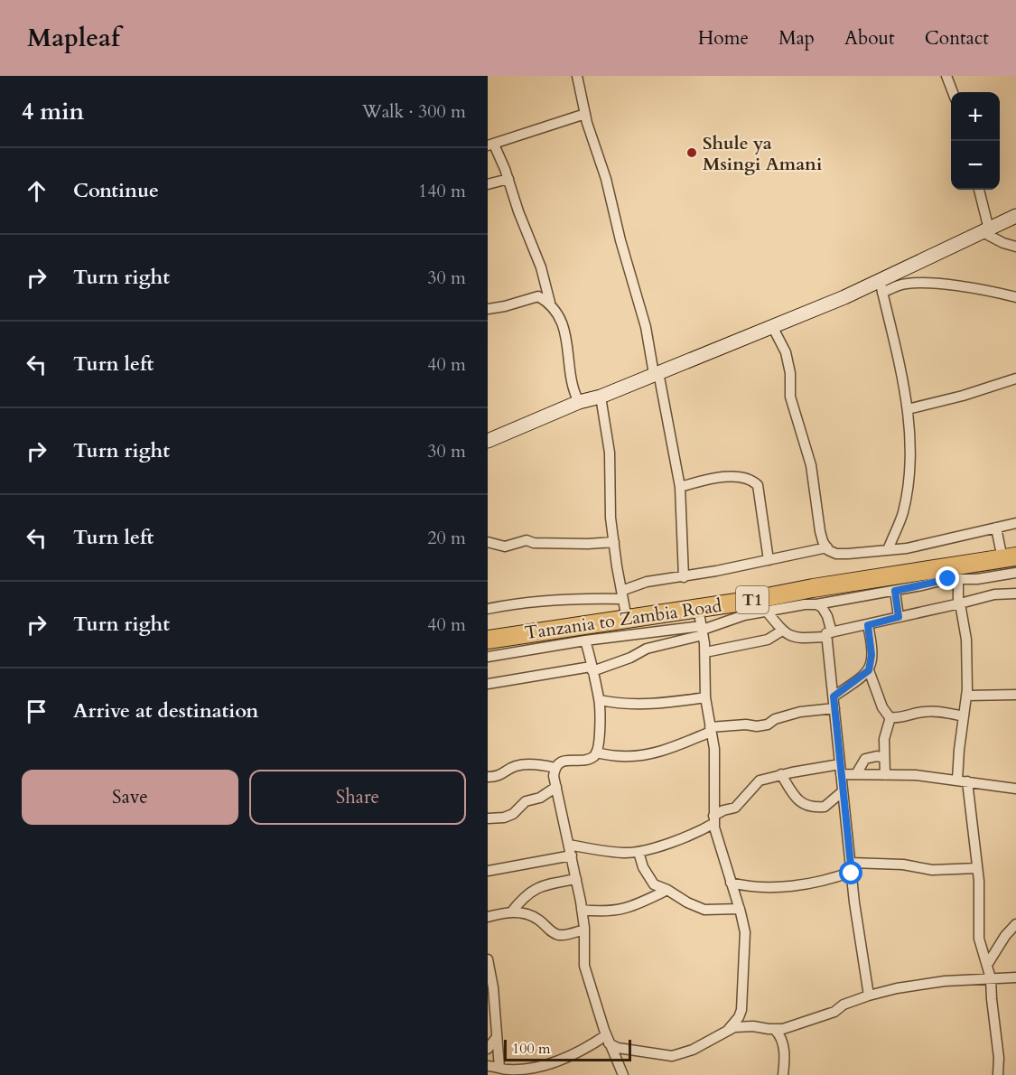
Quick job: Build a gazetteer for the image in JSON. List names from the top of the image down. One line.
{"streets":{"highway":["T1","Tanzania to Zambia Road"]},"places":["Shule ya Msingi Amani"],"scale_bar":"100 m","page":{"header":"Mapleaf","nav":["Home","Map","About","Contact"],"heading":["4 min","Walk · 300 m"],"map_buttons":["+","−"],"list":[["Continue","140 m"],["Turn right","30 m"],["Turn left","40 m"],["Turn right","30 m"],["Turn left","20 m"],["Turn right","40 m"],"Arrive at destination"],"buttons":["Save","Share"],"scale":"100 m"}}
